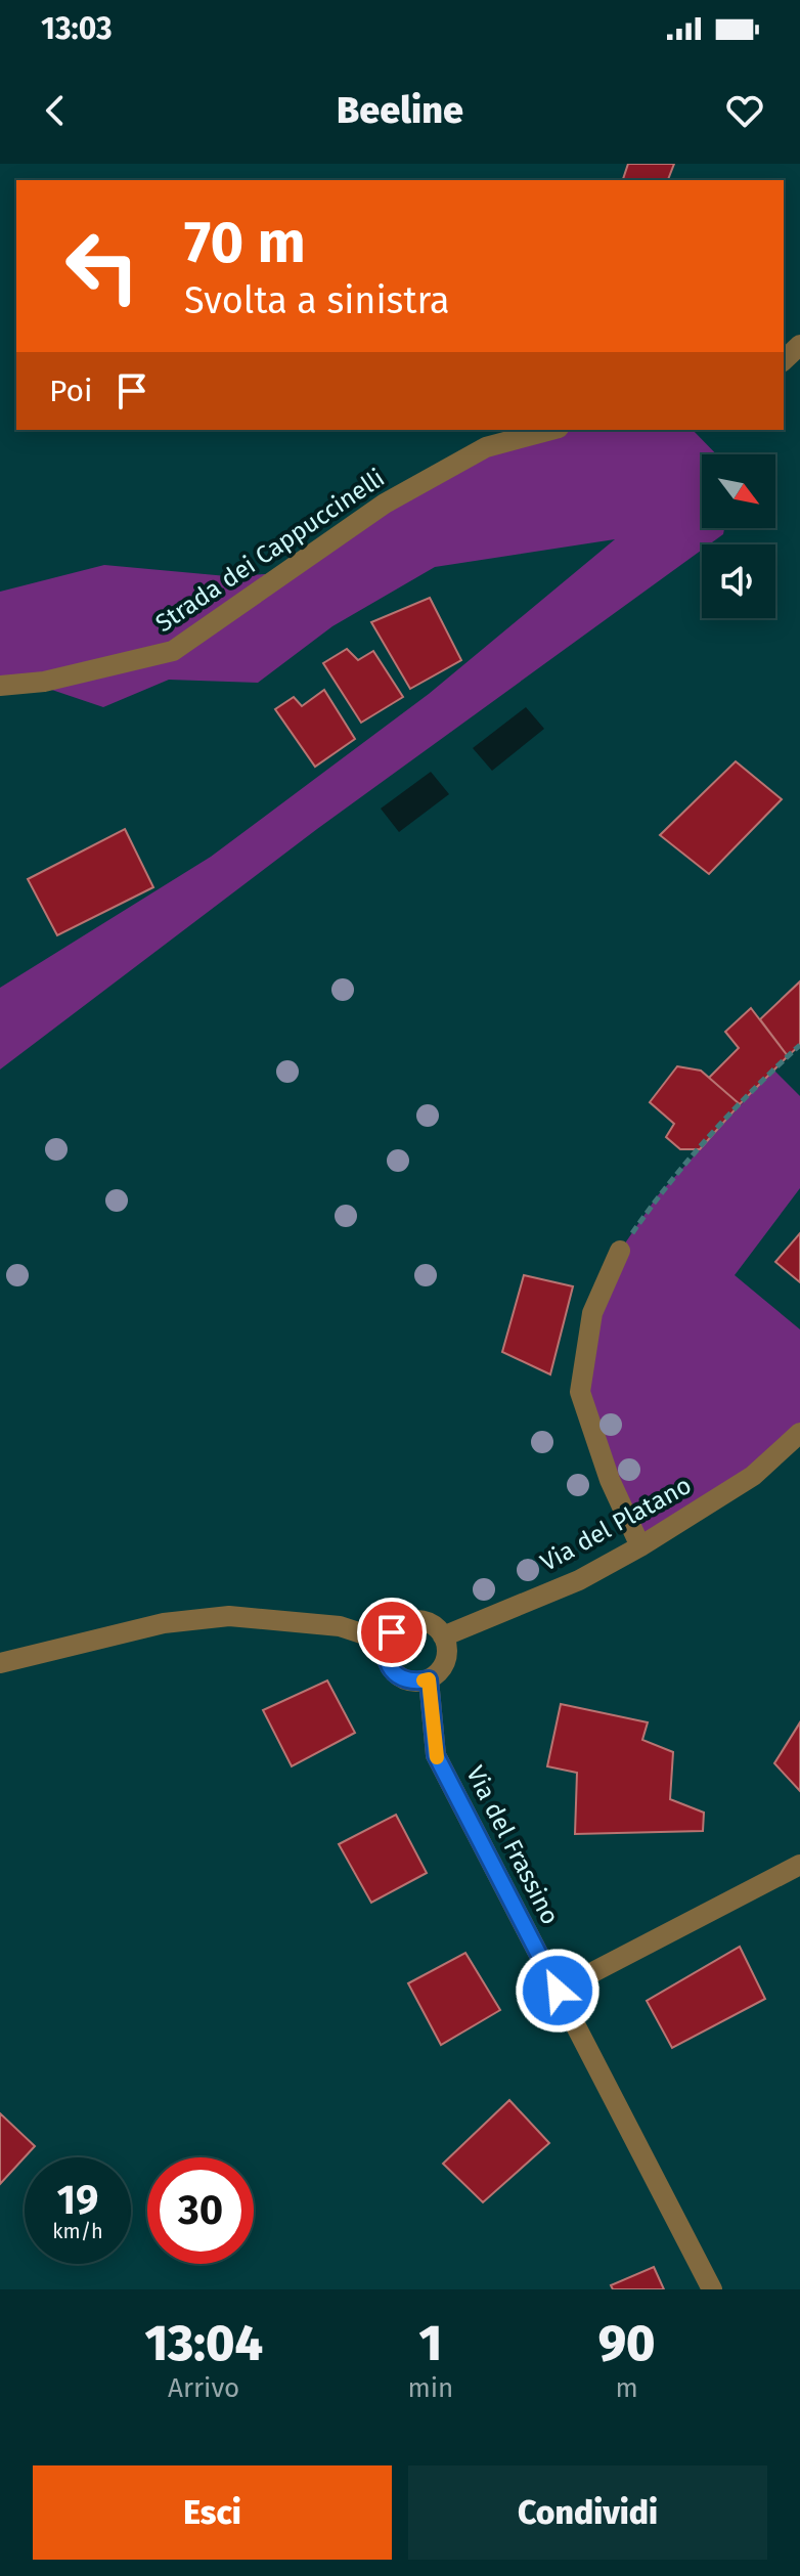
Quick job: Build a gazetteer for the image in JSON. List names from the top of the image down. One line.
{"streets":{"street":["Strada dei Cappuccinelli","Via del Platano","Via del Frassino"]},"crossings":[["Via del Platano","Via del Frassino"]],"north":"bottom right","page":{"status":"13:03","header":"Beeline","turn":["70 m","Svolta a sinistra"],"then":"Poi","speed":"19 km/h","limit":"30","eta":["13:04","Arrivo","1","min","90","m"],"buttons":["Esci","Condividi"]}}
